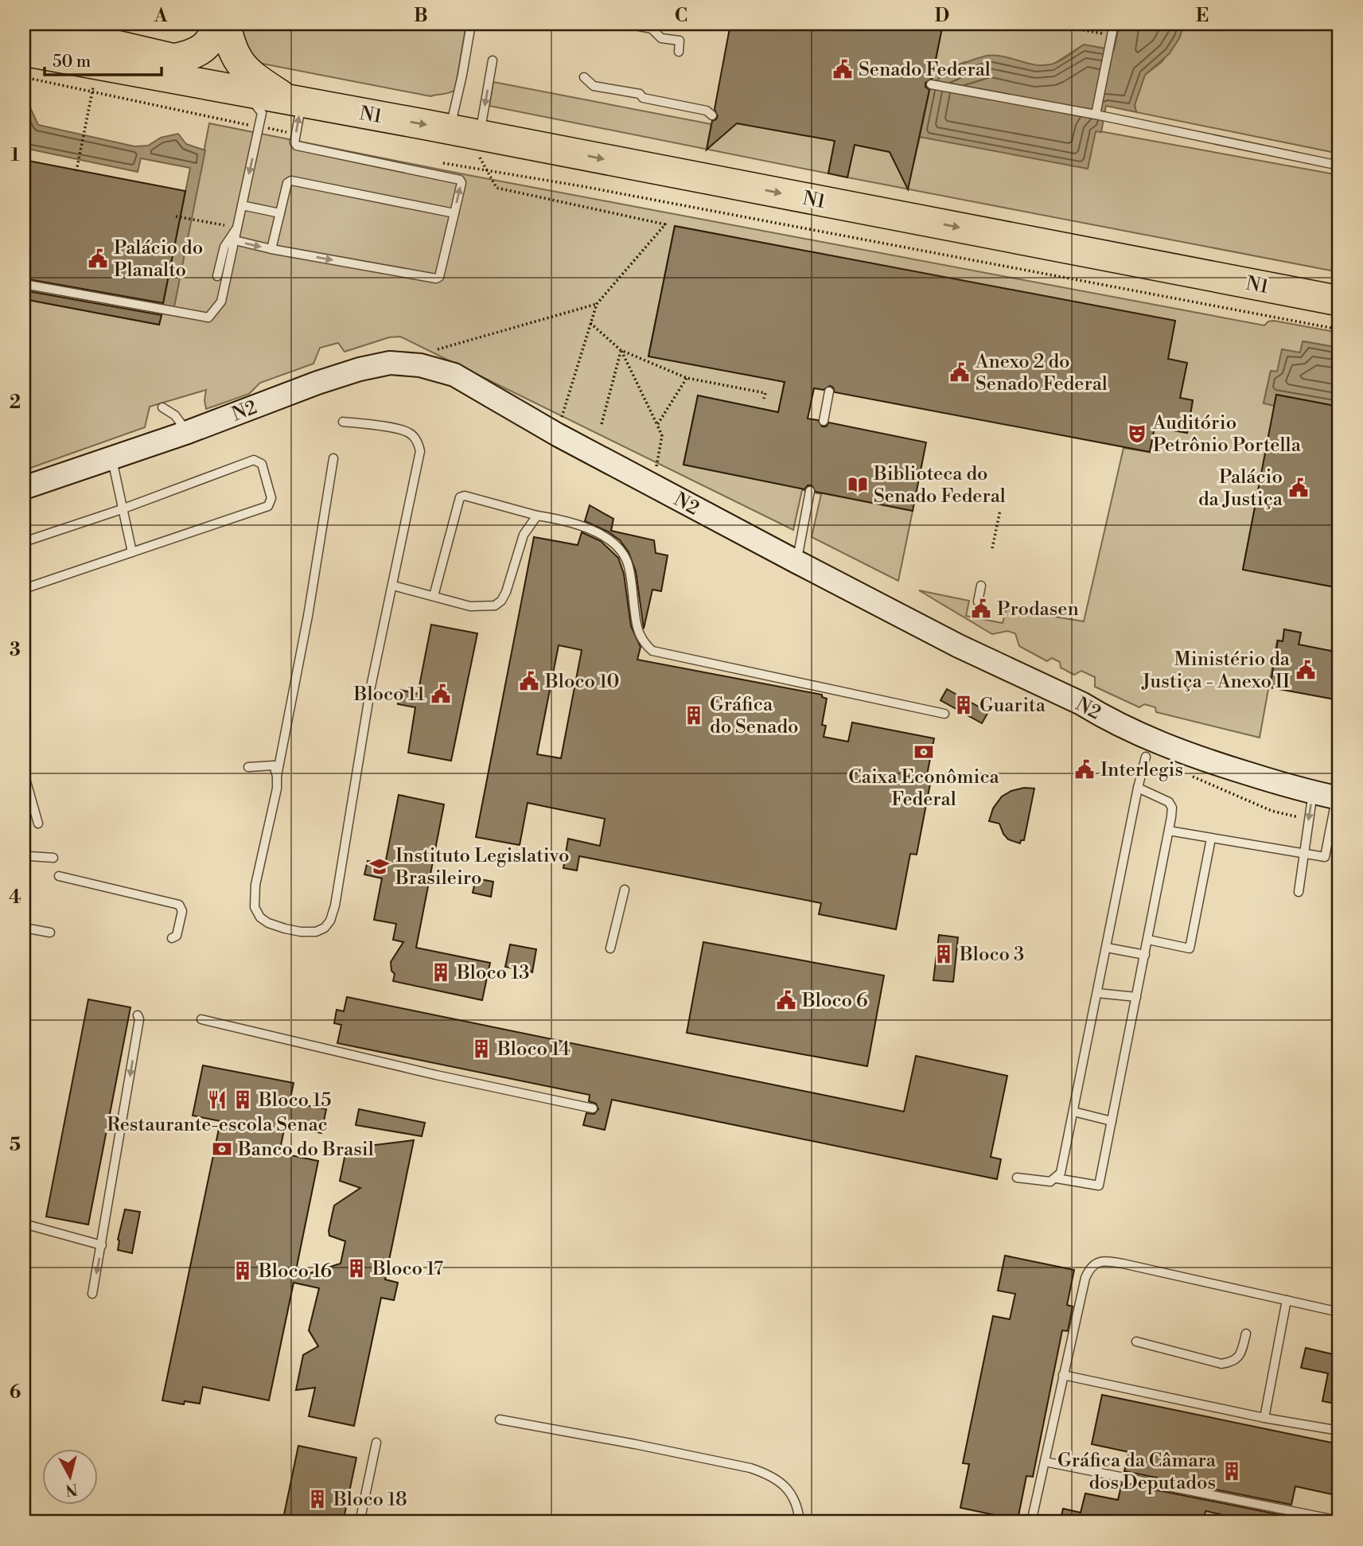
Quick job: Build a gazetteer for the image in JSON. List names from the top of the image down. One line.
{"streets":{"highway":["N1"],"main road":["N2"]},"one_way":["N1"],"places":{"public building":["Senado Federal","Palácio do Planalto","Anexo 2 do Senado Federal","Palácio da Justiça","Prodasen","Ministério da Justiça - Anexo II","Bloco 10","Bloco 11","Interlegis","Bloco 6"],"theatre":["Auditório Petrônio Portella"],"library":["Biblioteca do Senado Federal"],"building":["Guarita","Gráfica do Senado","Bloco 3","Bloco 13","Bloco 14","Bloco 15","Bloco 17","Bloco 16","Gráfica da Câmara dos Deputados","Bloco 18"],"bank":["Caixa Econômica Federal","Banco do Brasil"],"school or university":["Instituto Legislativo Brasileiro"],"restaurant":["Restaurante-escola Senac"]},"scale_bar":"50 m","north":"bottom","grid":{"columns":["A","B","C","D","E"],"rows":["1","2","3","4","5","6"]}}
